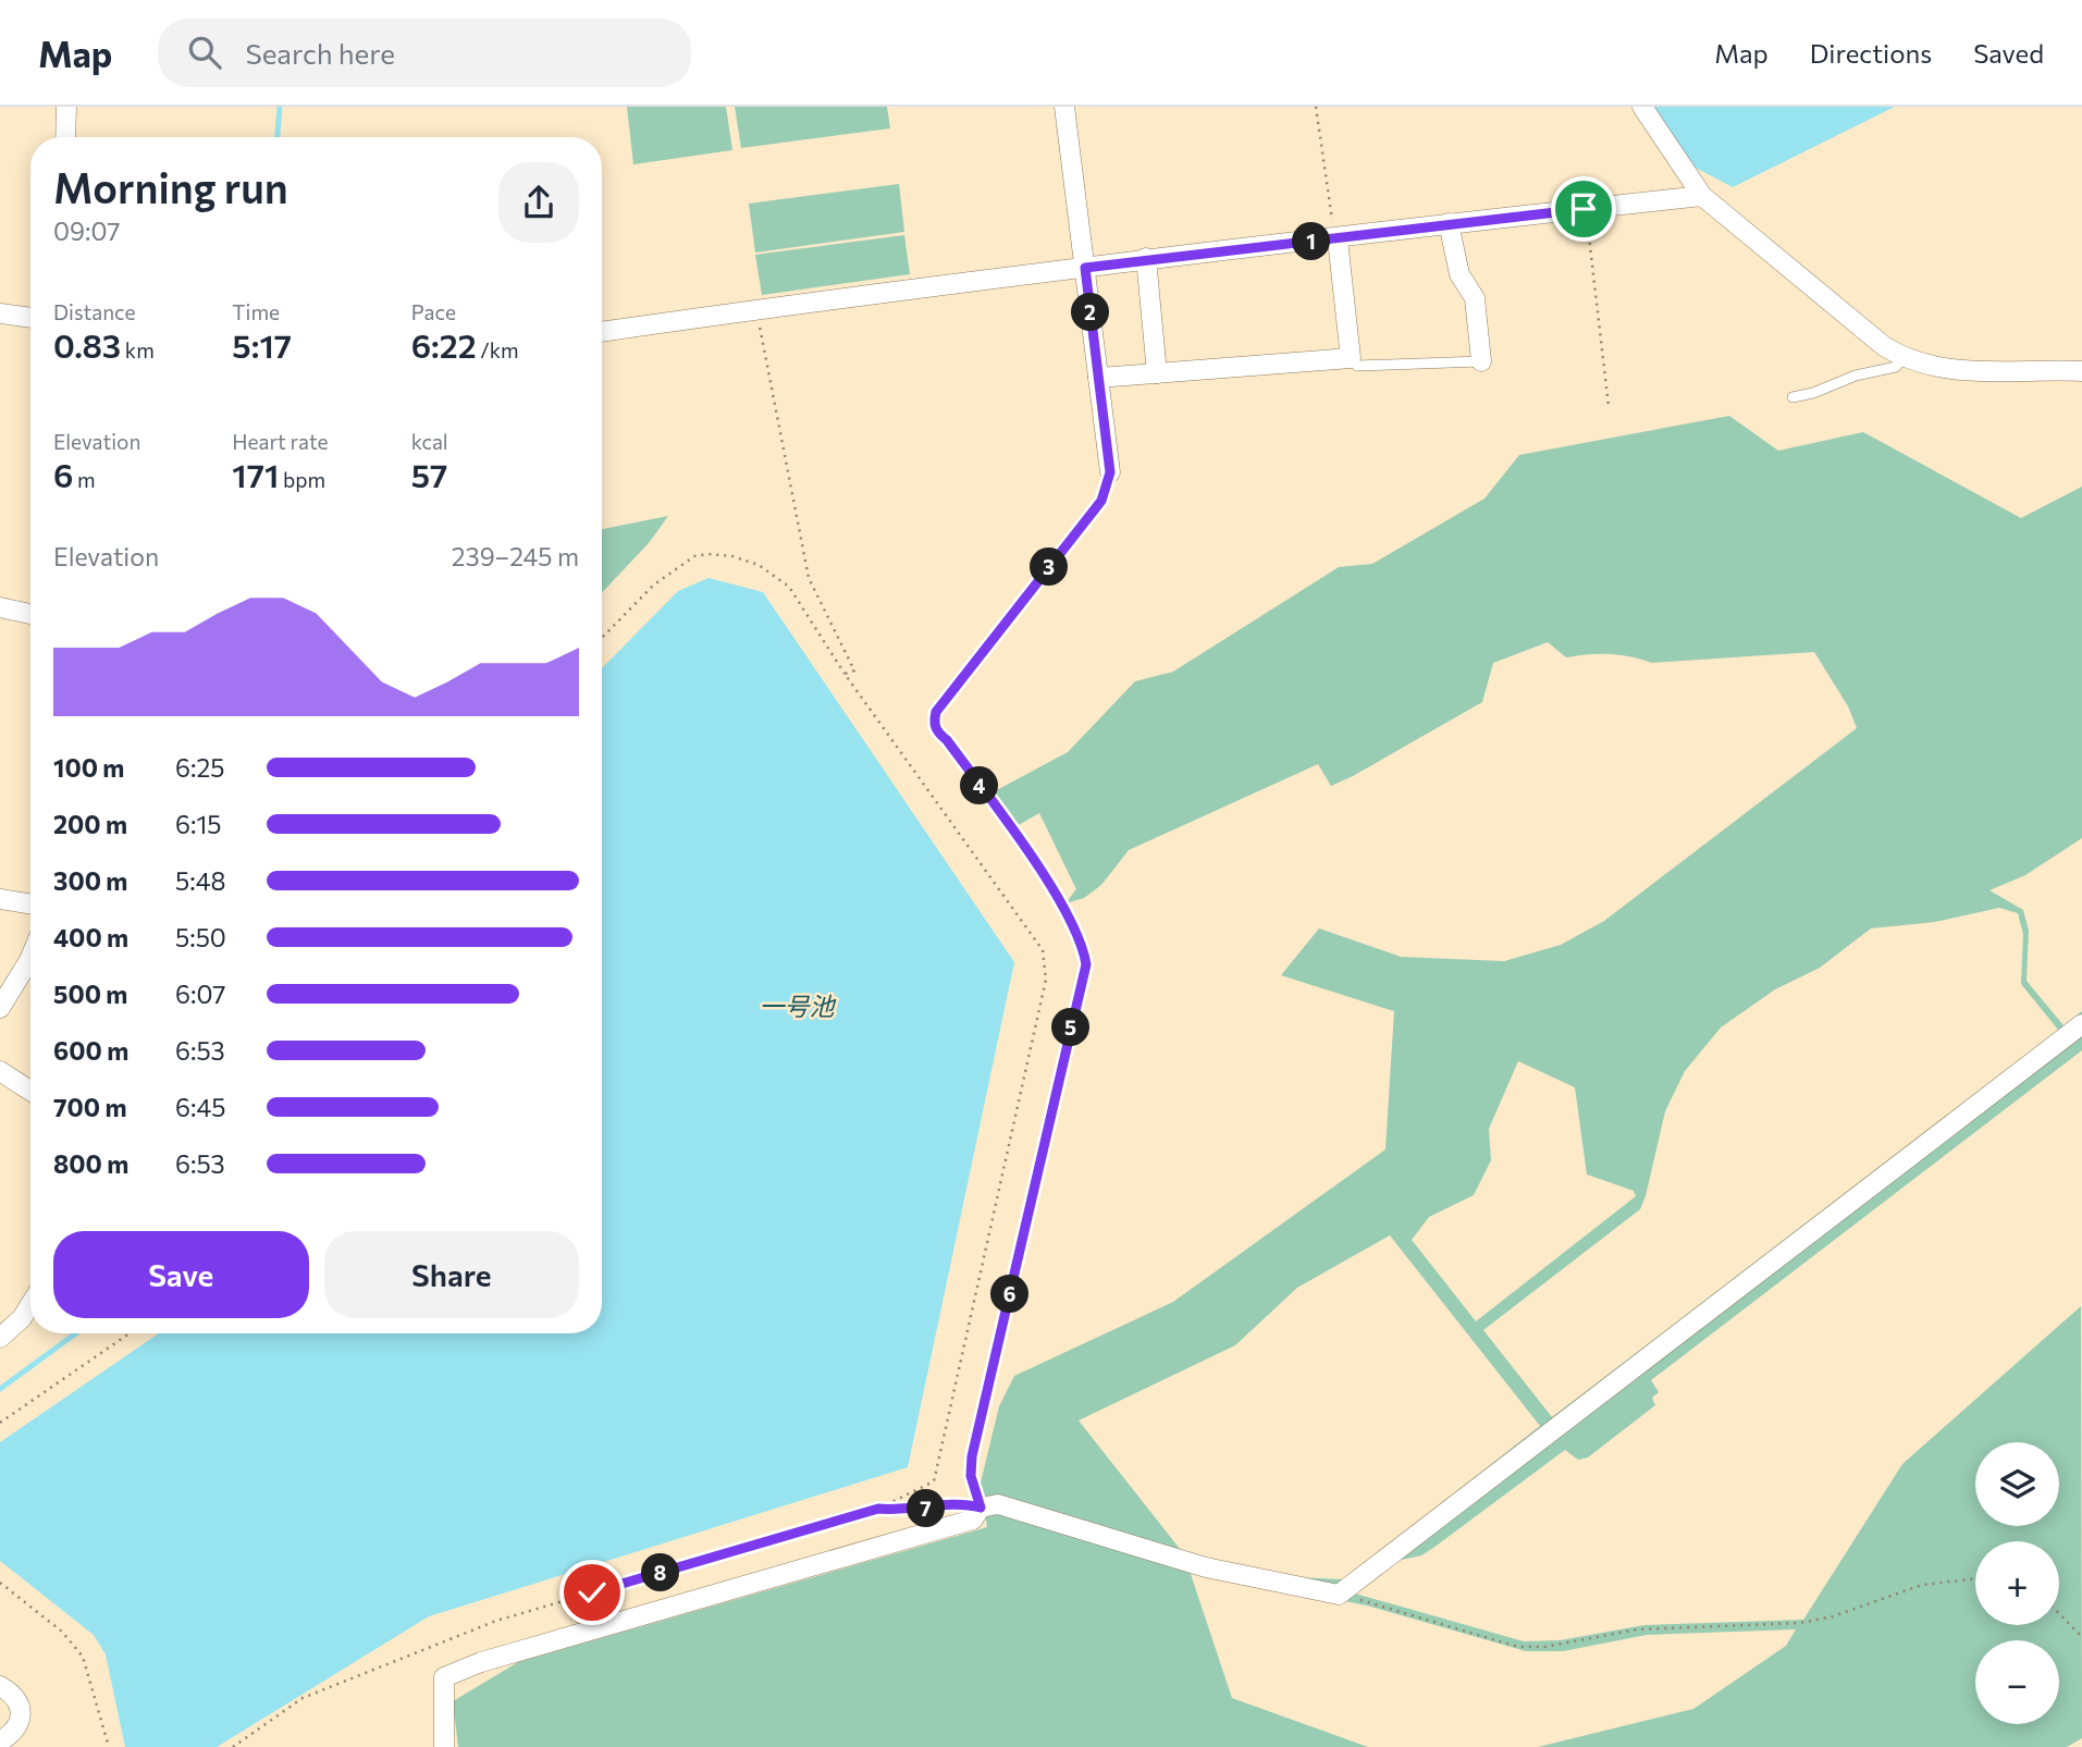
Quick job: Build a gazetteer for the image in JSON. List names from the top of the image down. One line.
{"water":["一号池"],"page":{"header":"Map","search":"Search here","nav":["Map","Directions","Saved"],"heading":["Morning run","09:07"],"pins":["1","2","3","4","5","6","7","8"],"stats":[["Distance","0.83 km"],["Time","5:17"],["Pace","6:22 /km"],["Elevation","6 m"],["Heart rate","171 bpm"],["kcal","57"]],"chart":["Elevation","239–245 m"],"list":[{"name":"100 m","note":"6:25"},{"name":"200 m","note":"6:15"},{"name":"300 m","note":"5:48"},{"name":"400 m","note":"5:50"},{"name":"500 m","note":"6:07"},{"name":"600 m","note":"6:53"},{"name":"700 m","note":"6:45"},{"name":"800 m","note":"6:53"}],"buttons":["Save","Share"],"map_buttons":["+","−"]}}
